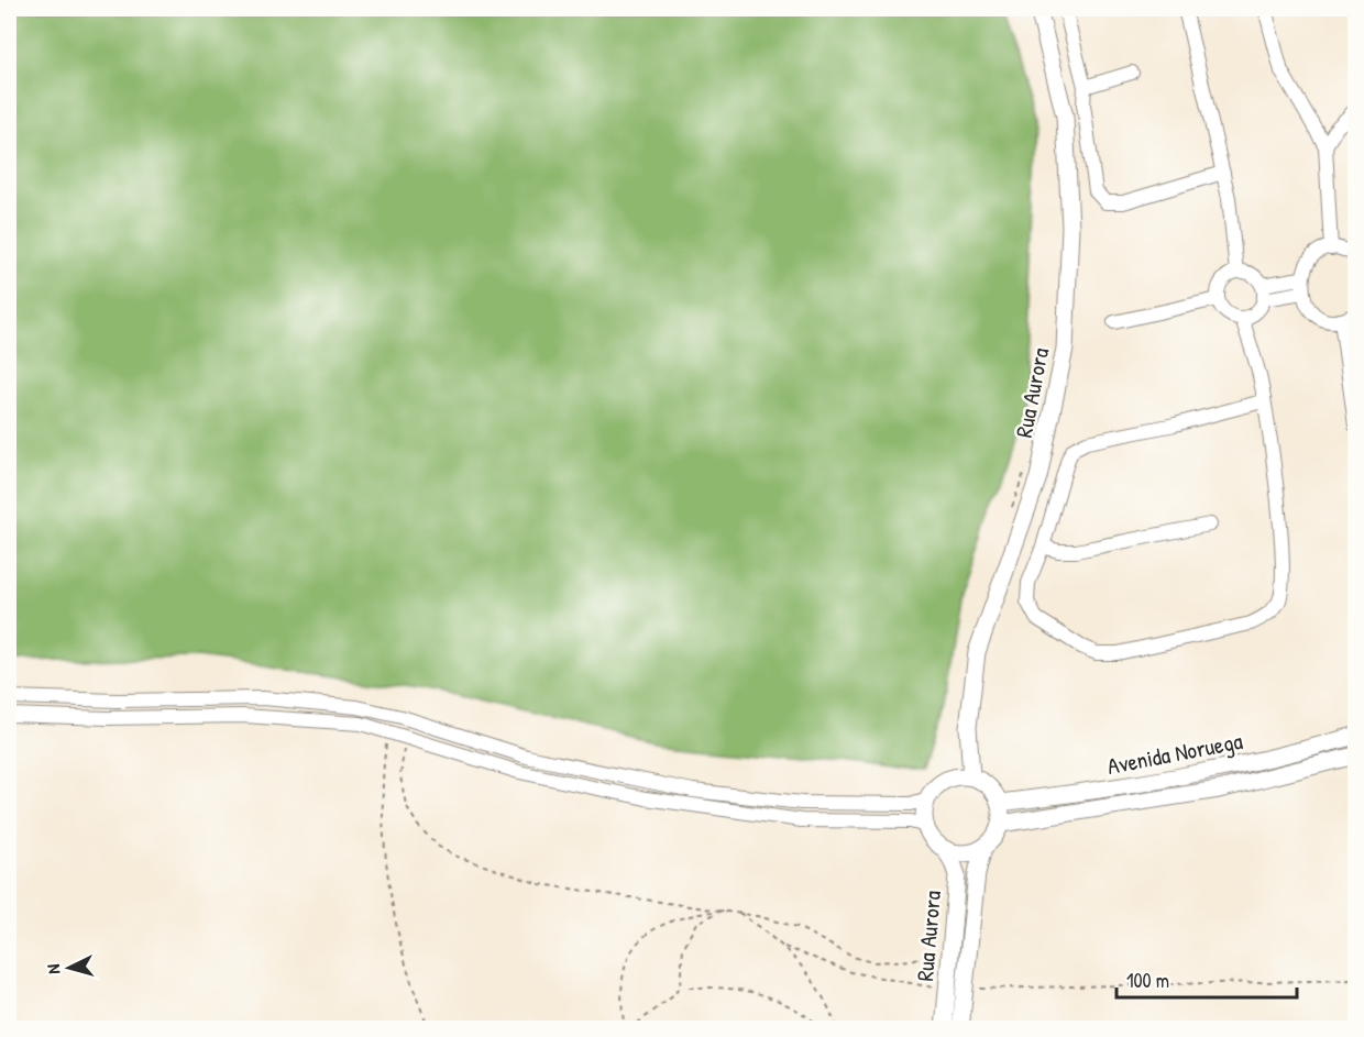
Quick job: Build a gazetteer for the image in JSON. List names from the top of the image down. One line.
{"streets":{"street":["Rua Aurora","Avenida Noruega"]},"crossings":[["Rua Aurora","Avenida Noruega"]],"scale_bar":"100 m","north":"left"}
